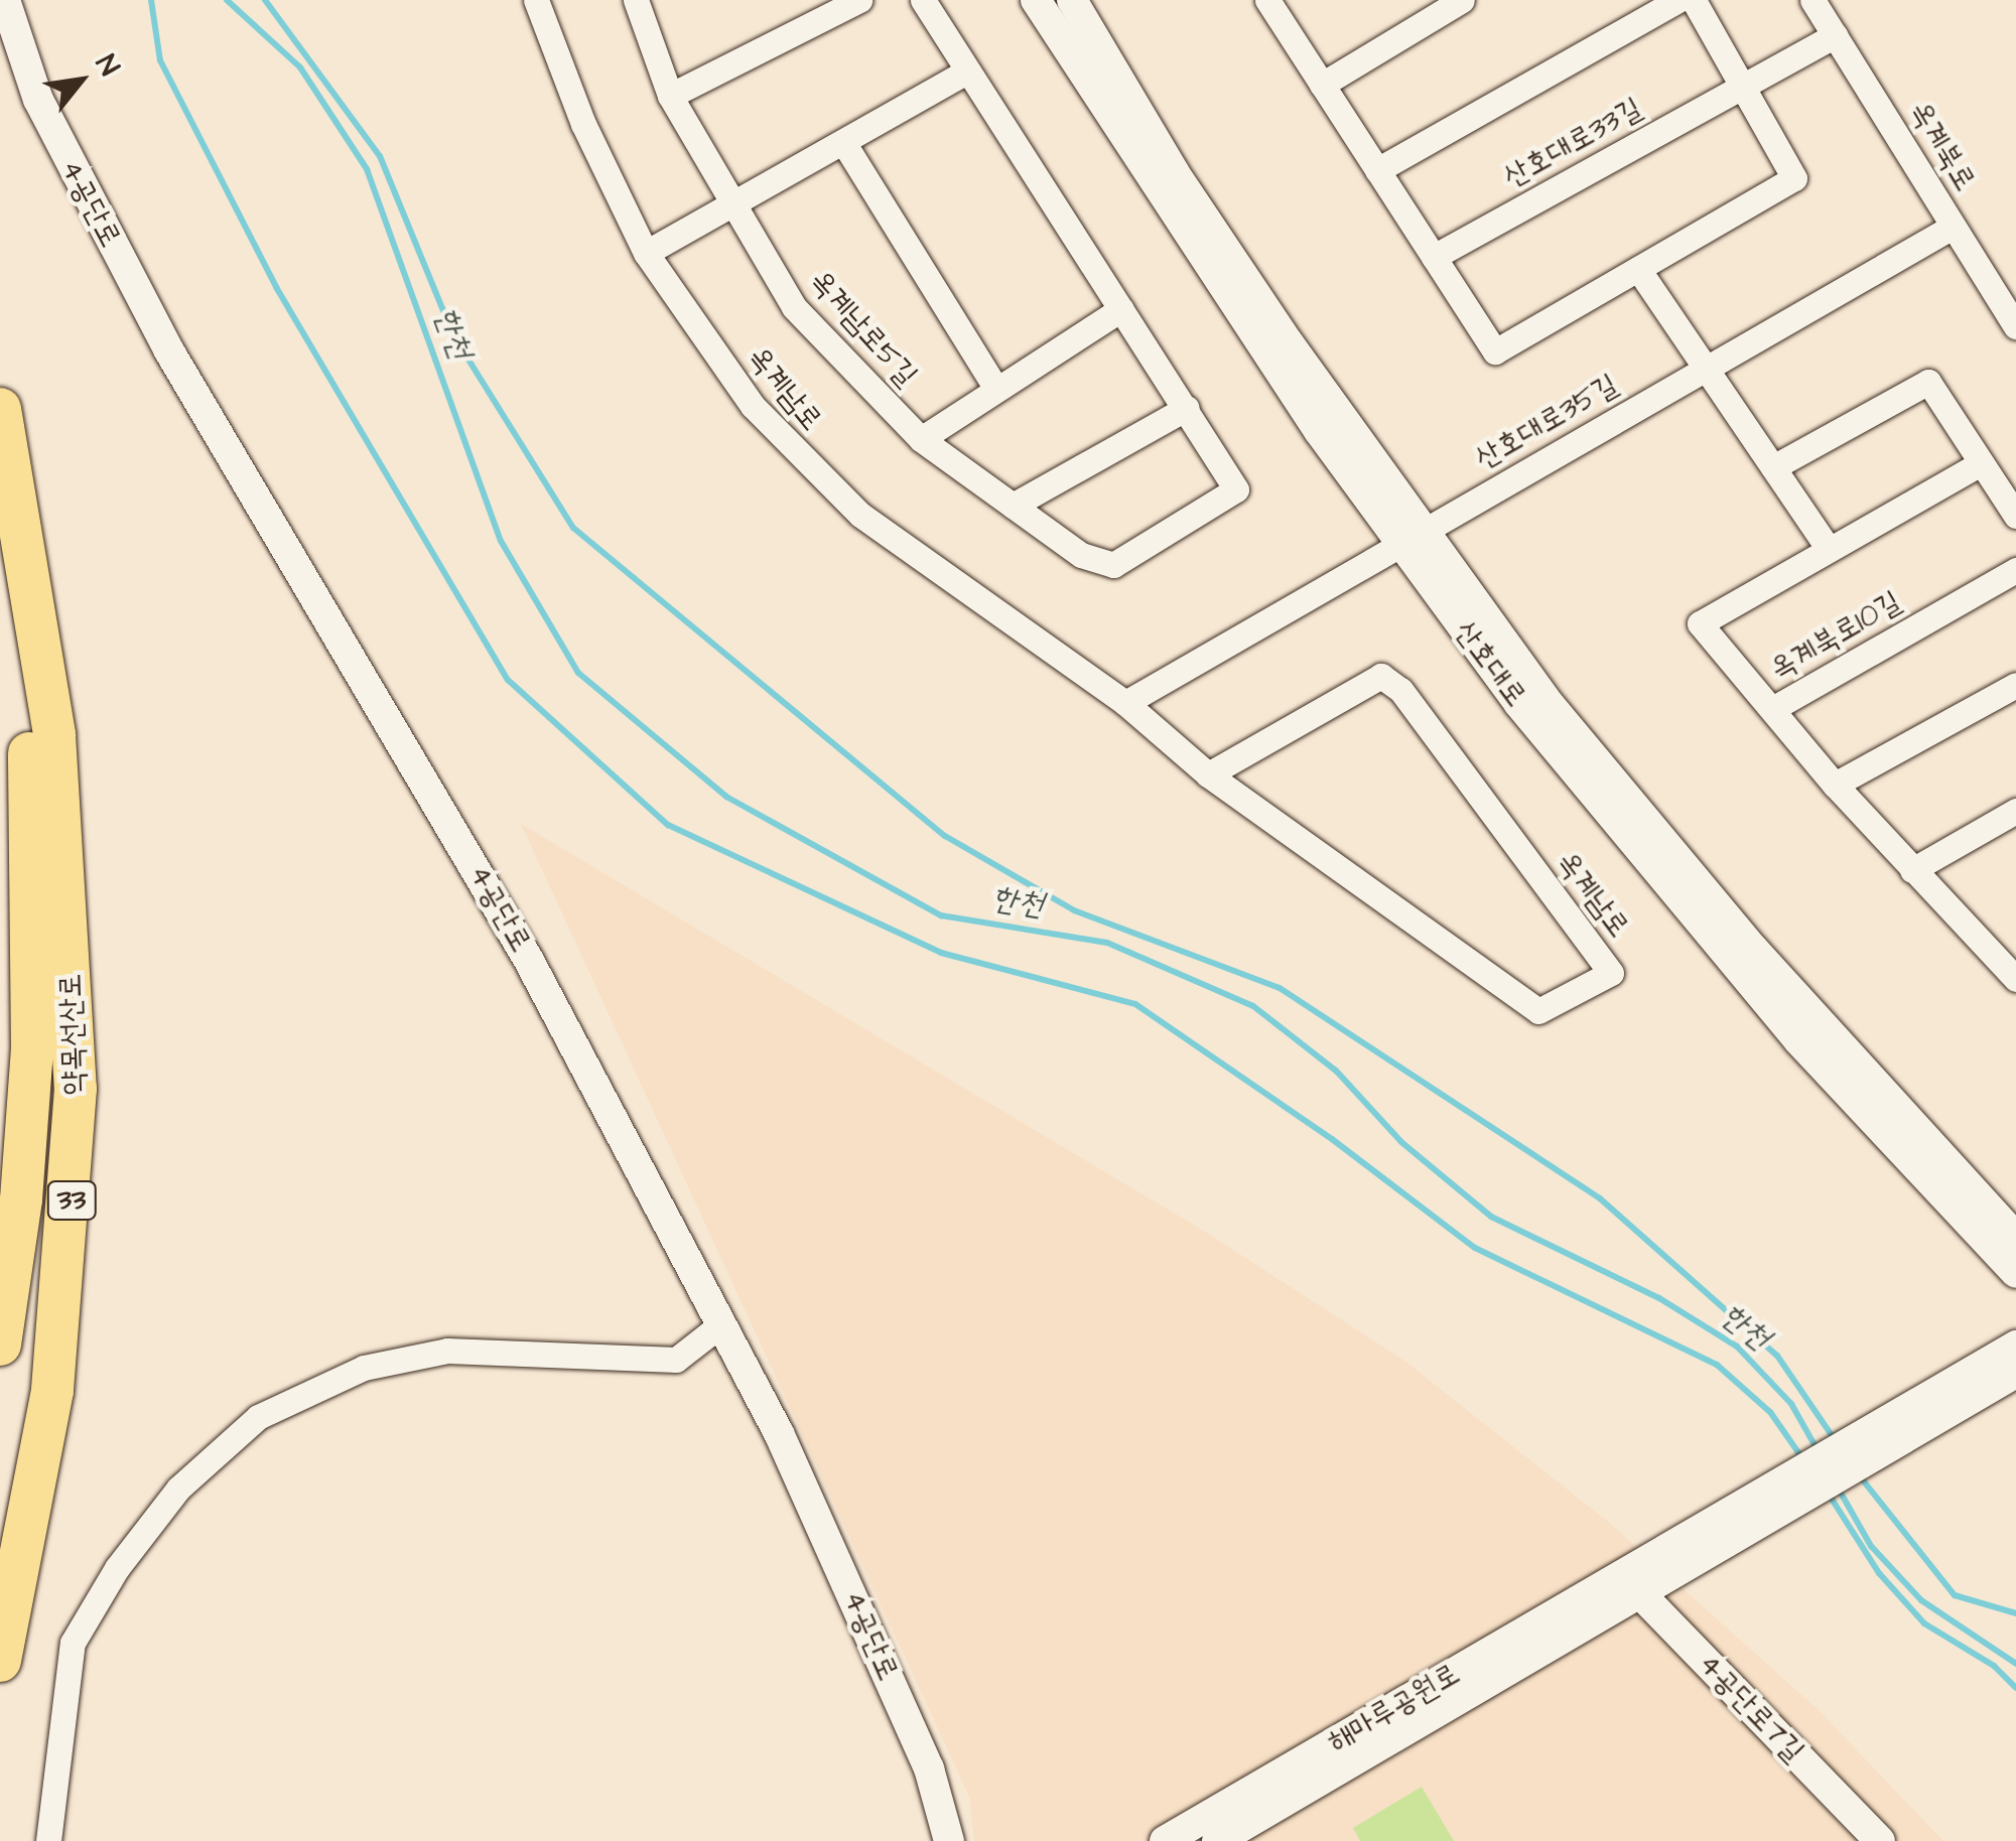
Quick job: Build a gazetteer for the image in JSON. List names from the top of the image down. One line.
{"streets":{"highway":["약목선산로","33"],"street":["산호대로33길","옥계북로","4공단로","옥계남로5길","옥계남로","산호대로35길","옥계북로10길","산호대로","해마루공원로","4공단로7길"]},"crossings":[["산호대로33길","옥계북로"],["옥계북로","산호대로35길"],["산호대로35길","산호대로"],["해마루공원로","4공단로7길"]],"water":["한천"],"north":"top right"}
